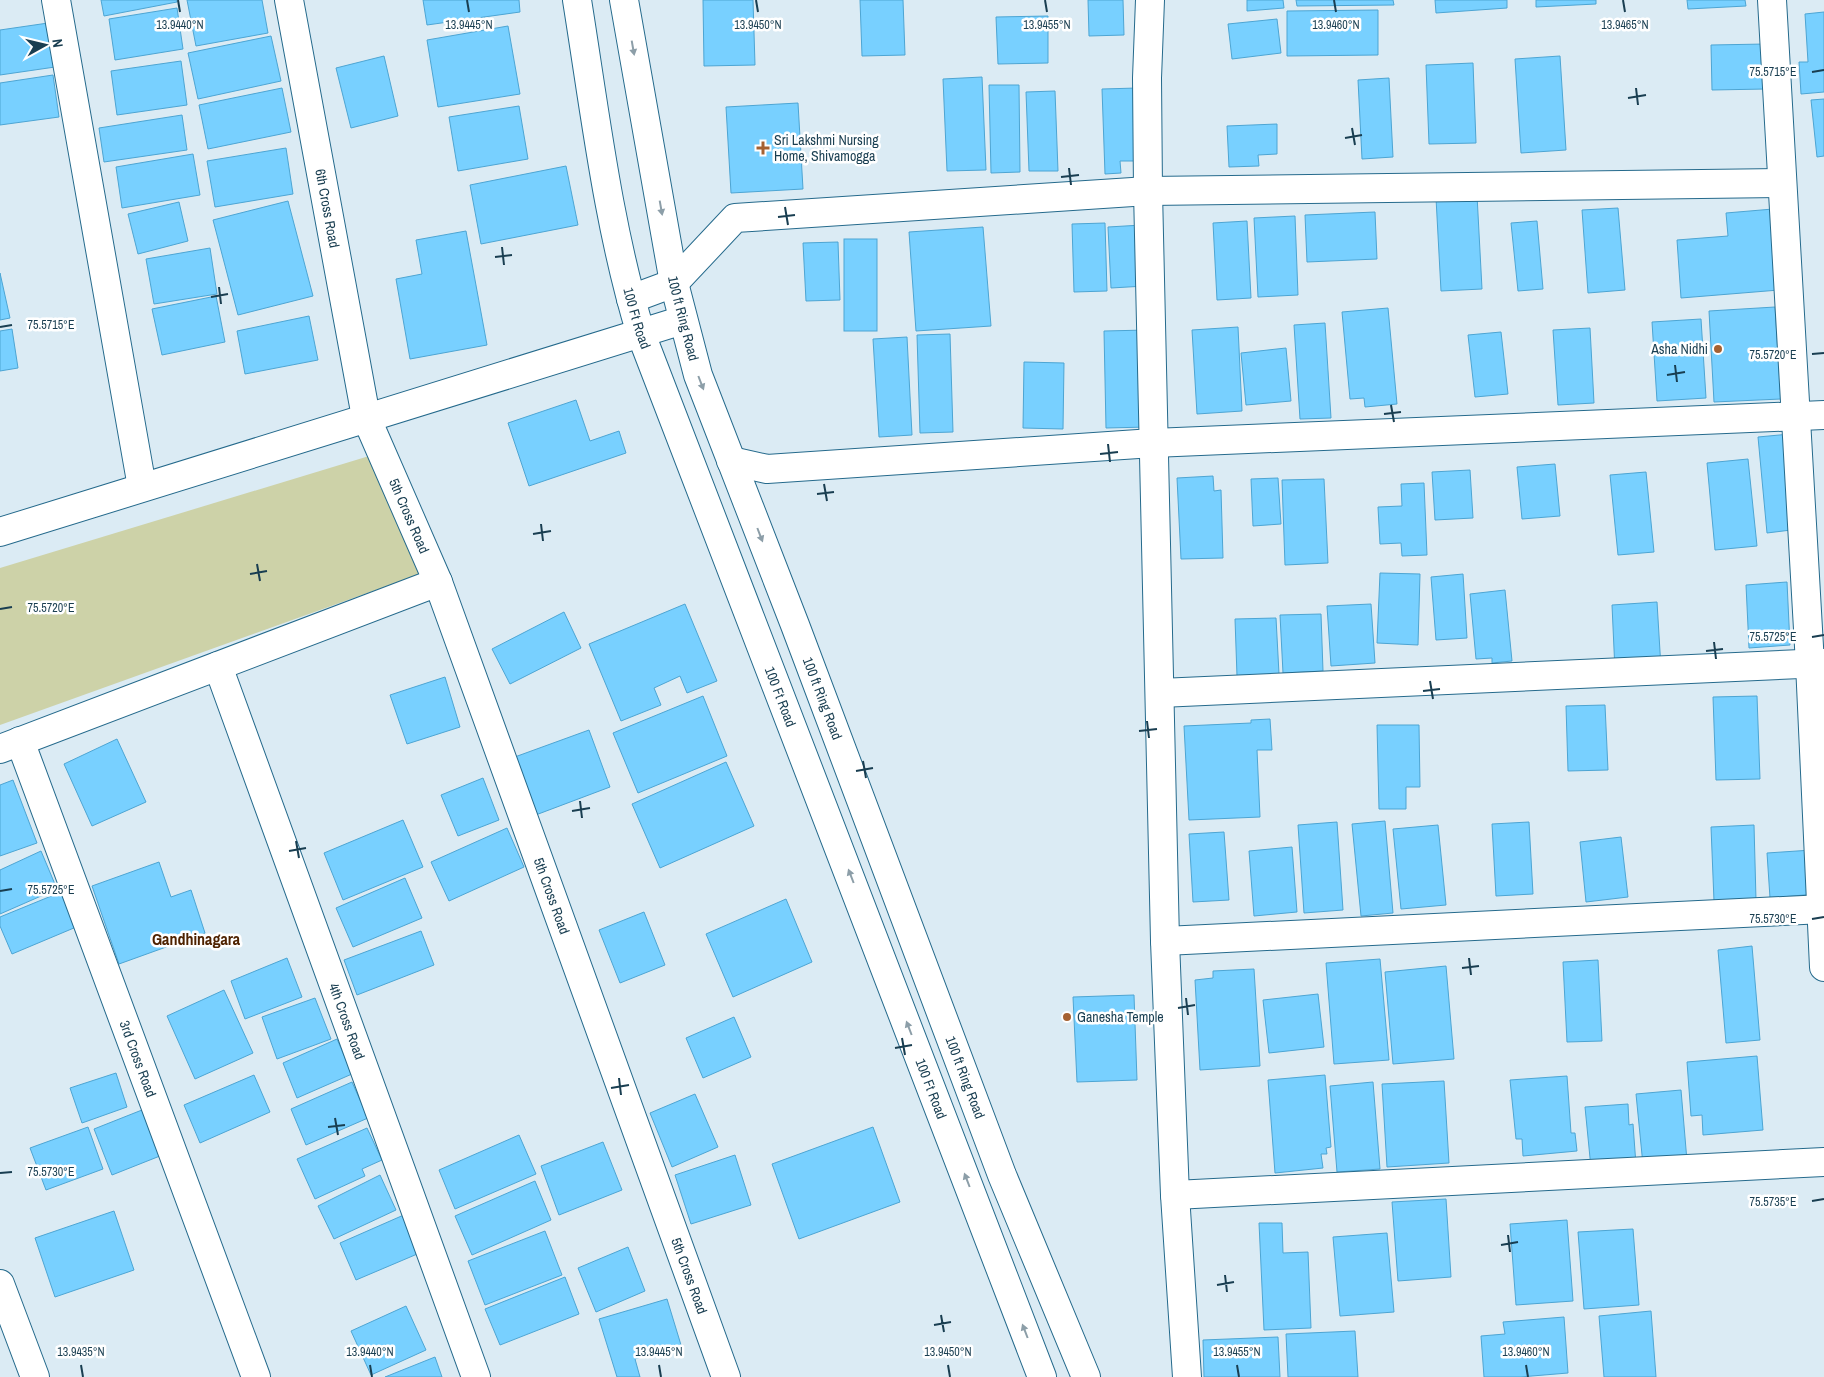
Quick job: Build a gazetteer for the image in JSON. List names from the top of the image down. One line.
{"streets":{"street":["6th Cross Road","100 Ft Road","100 ft Ring Road","5th Cross Road","4th Cross Road","3rd Cross Road"]},"crossings":[["6th Cross Road","5th Cross Road"]],"one_way":["100 Ft Road"],"districts":["Gandhinagara"],"places":{"health":["Sri Lakshmi Nursing Home, Shivamogga"],"other":["Asha Nidhi","Ganesha Temple"]},"north":"right","coordinates":["13.9440°N","13.9445°N","13.9450°N","13.9455°N","13.9460°N","13.9465°N","75.5715°E","75.5720°E","75.5725°E","75.5730°E","75.5735°E","13.9435°N"]}
